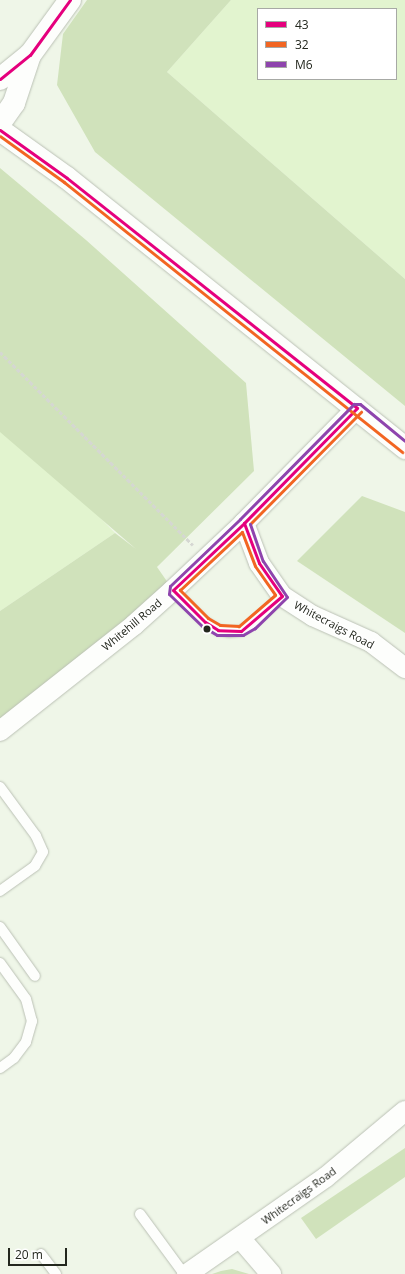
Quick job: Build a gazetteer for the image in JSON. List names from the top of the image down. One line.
{"streets":{"street":["Whitehill Road","Whitecraigs Road"]},"crossings":[["Whitehill Road","Whitecraigs Road"]],"lines":["transit line 43","transit line 32","transit line M6"],"legend":["43","32","M6"],"scale_bar":"20 m"}
